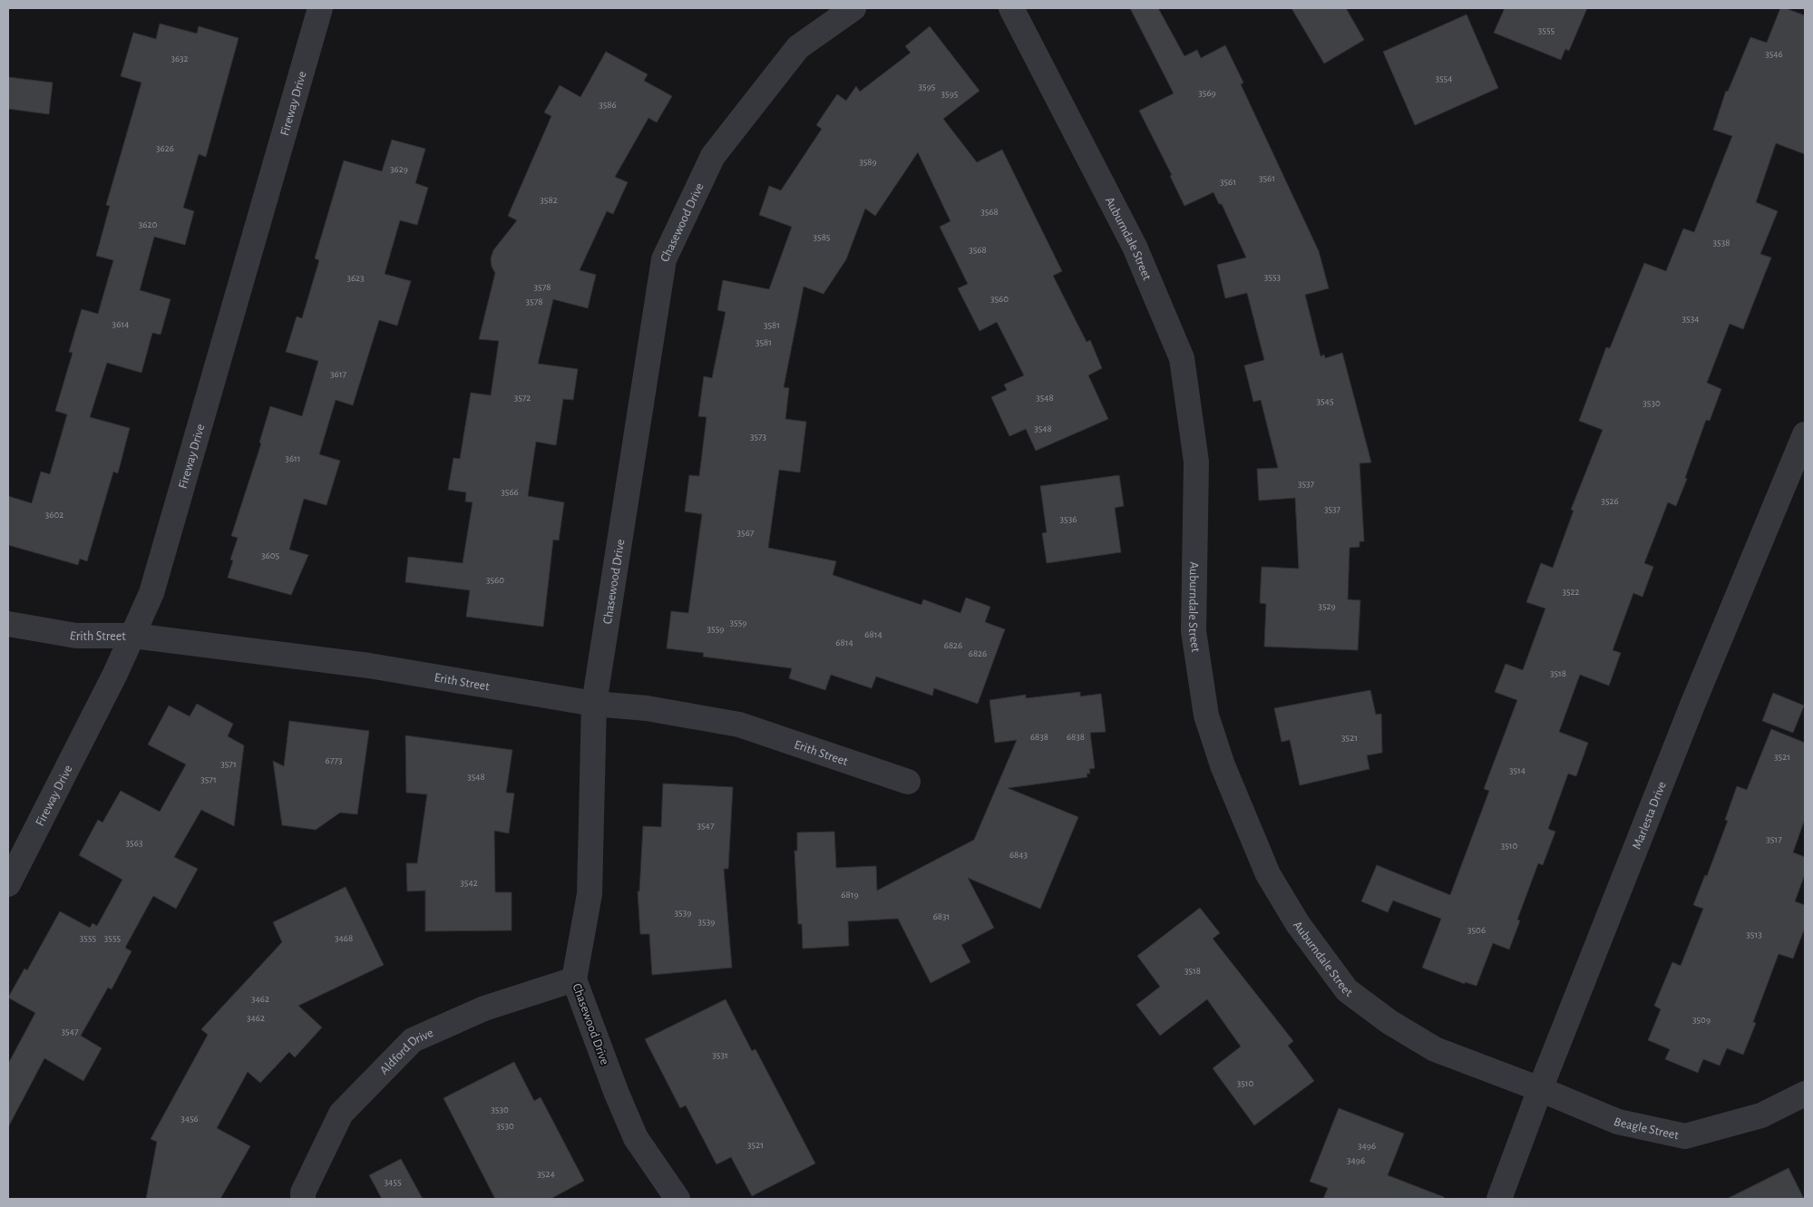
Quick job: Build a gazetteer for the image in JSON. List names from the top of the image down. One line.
{"streets":{"street":["Fireway Drive","Chasewood Drive","Auburndale Street","Erith Street","Marlesta Drive","Aldford Drive","Beagle Street"]},"crossings":[["Fireway Drive","Erith Street"],["Chasewood Drive","Erith Street"],["Chasewood Drive","Aldford Drive"],["Auburndale Street","Marlesta Drive"],["Auburndale Street","Beagle Street"],["Marlesta Drive","Beagle Street"]],"house_numbers":["3555","3546","3632","3554","3595","3569","3595","3586","3626","3589","3629","3561","3561","3582","3568","3620","3585","3538","3568","3553","3623","3578","3560","3578","3534","3614","3581","3581","3617","3572","3548","3545","3530","3548","3573","3611","3537","3566","3526","3537","3602","3536","3567","3605","3560","3522","3529","3559","3559","6814","6814","6826","6826","3518","6838","6838","3521","3521","6773","3571","3514","3548","3571","3547","3517","3563","3510","6843","3542","6819","3539","6831","3539","3506","3513","3555","3555","3468","3518","3462","3462","3509","3547","3531","3510","3530","3456","3530","3521","3496","3496","3524","3455"]}
